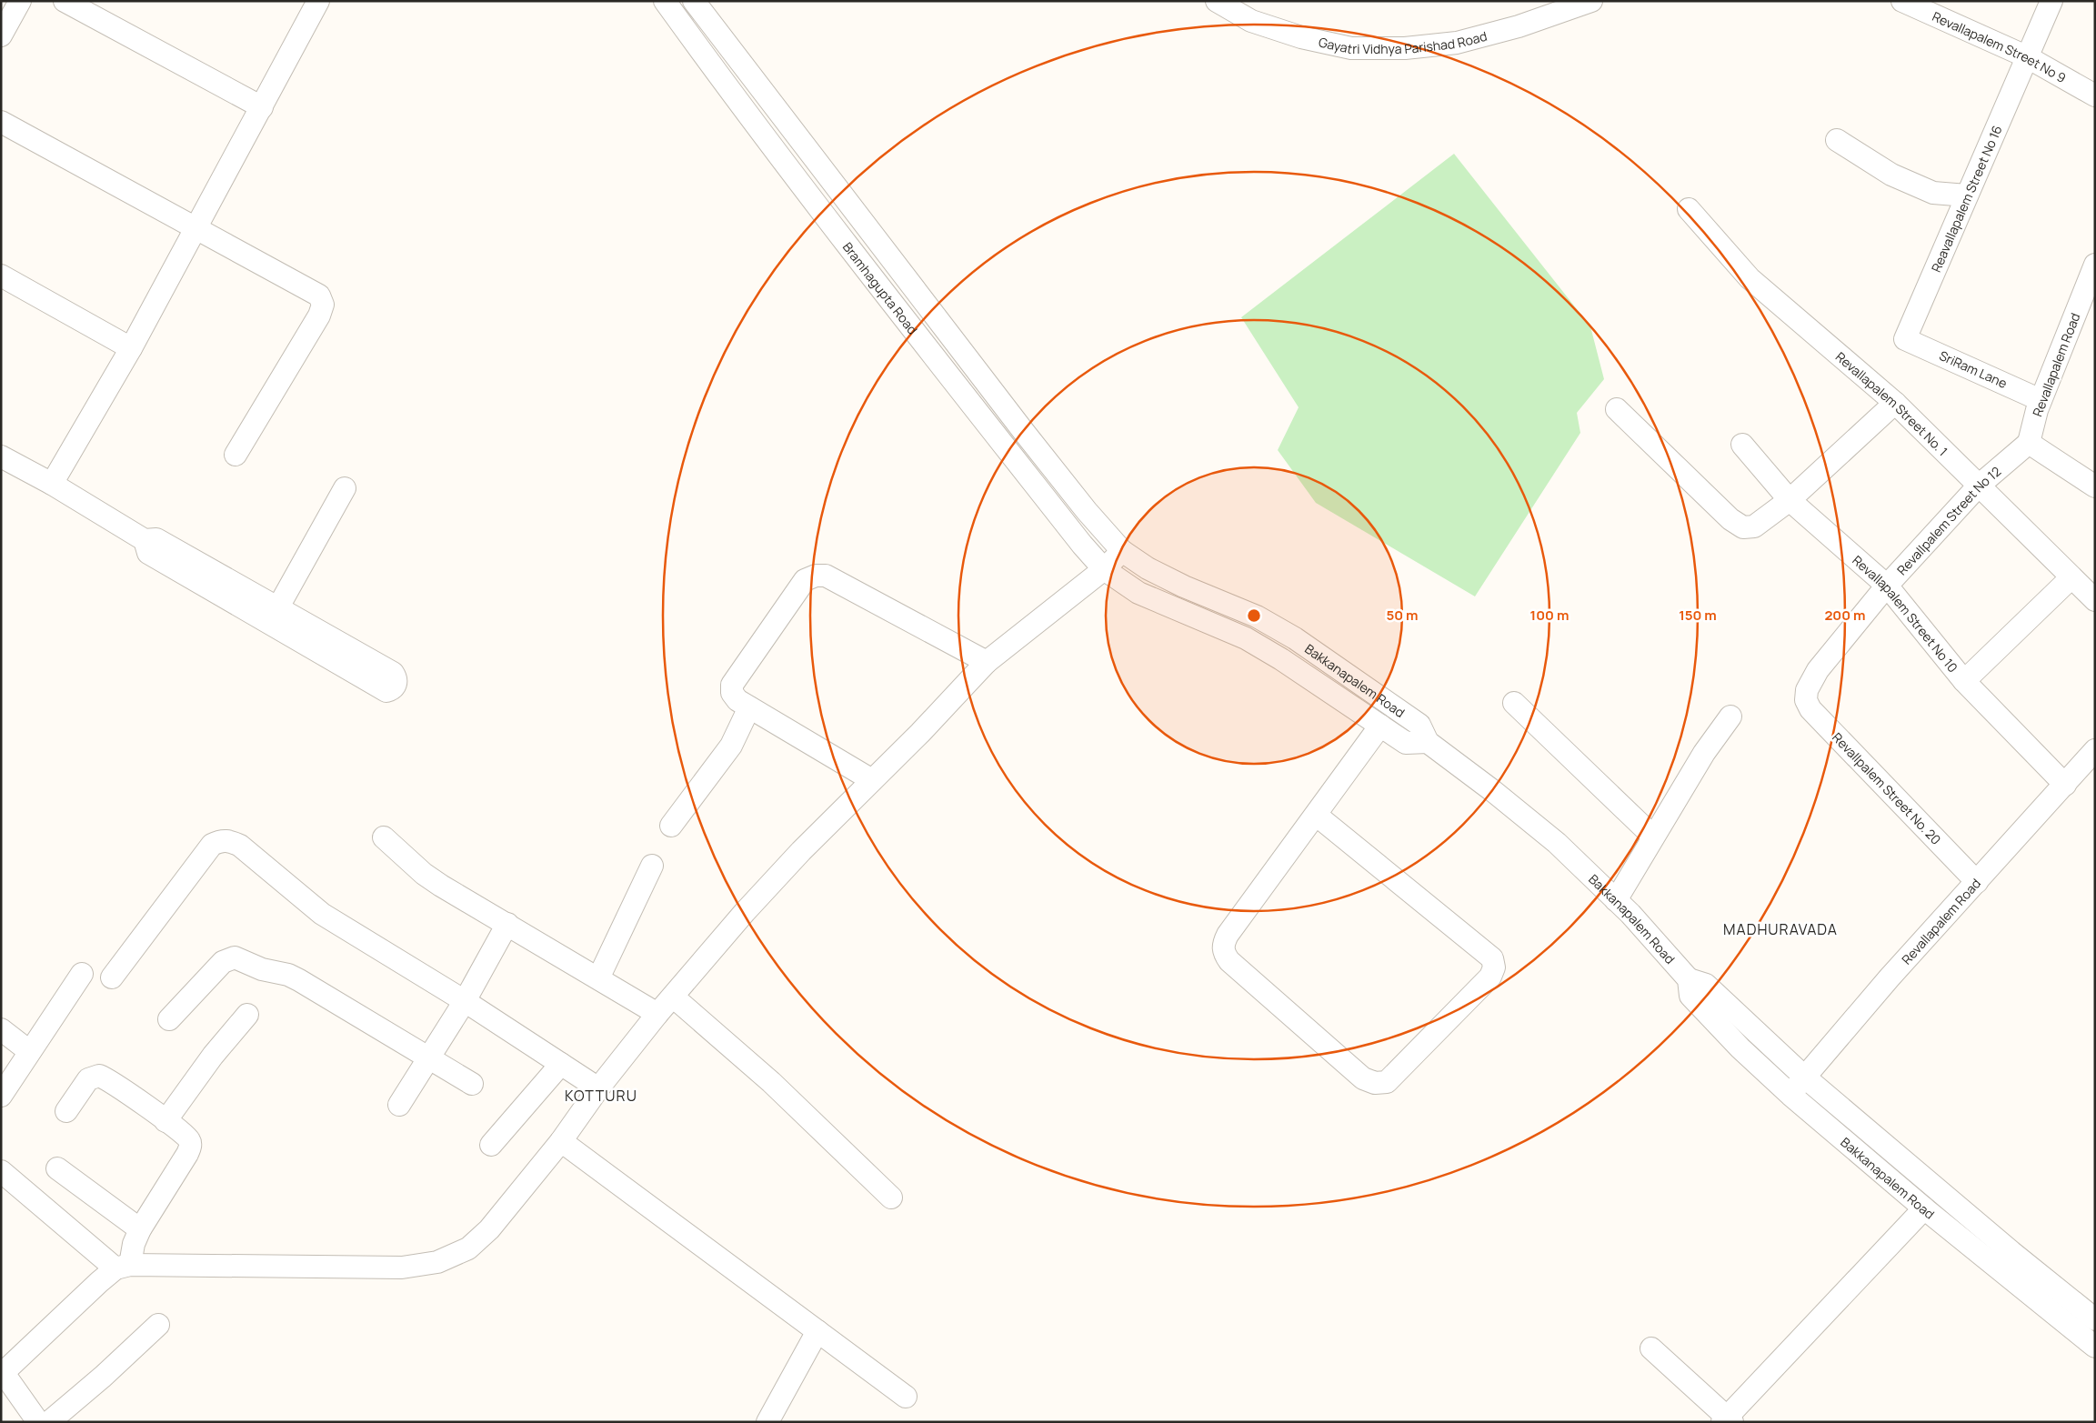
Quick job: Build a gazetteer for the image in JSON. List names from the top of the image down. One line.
{"streets":{"street":["Gayatri Vidhya Parishad Road","Revallapalem Street No 9","Reavallapalem Street No 16","Bramhagupta Road","Revallapalem Road","SriRam Lane","Revallapalem Street No. 1","Revallpalem Street No 12","Revallapalem Street No 10","Bakkanapalem Road","Revallpalem Street No. 20"]},"crossings":[["Revallapalem Street No 9","Reavallapalem Street No 16"],["Reavallapalem Street No 16","SriRam Lane"],["Bramhagupta Road","Bakkanapalem Road"],["Revallapalem Road","SriRam Lane"],["Revallapalem Road","Revallpalem Street No 12"],["Revallapalem Road","Revallapalem Street No 10"],["Revallapalem Road","Bakkanapalem Road"],["Revallapalem Road","Revallpalem Street No. 20"],["Revallapalem Street No. 1","Revallpalem Street No 12"],["Revallpalem Street No 12","Revallapalem Street No 10"],["Revallpalem Street No 12","Revallpalem Street No. 20"]],"districts":["MADHURAVADA","KOTTURU"],"rings":["50 m","100 m","150 m","200 m"]}
